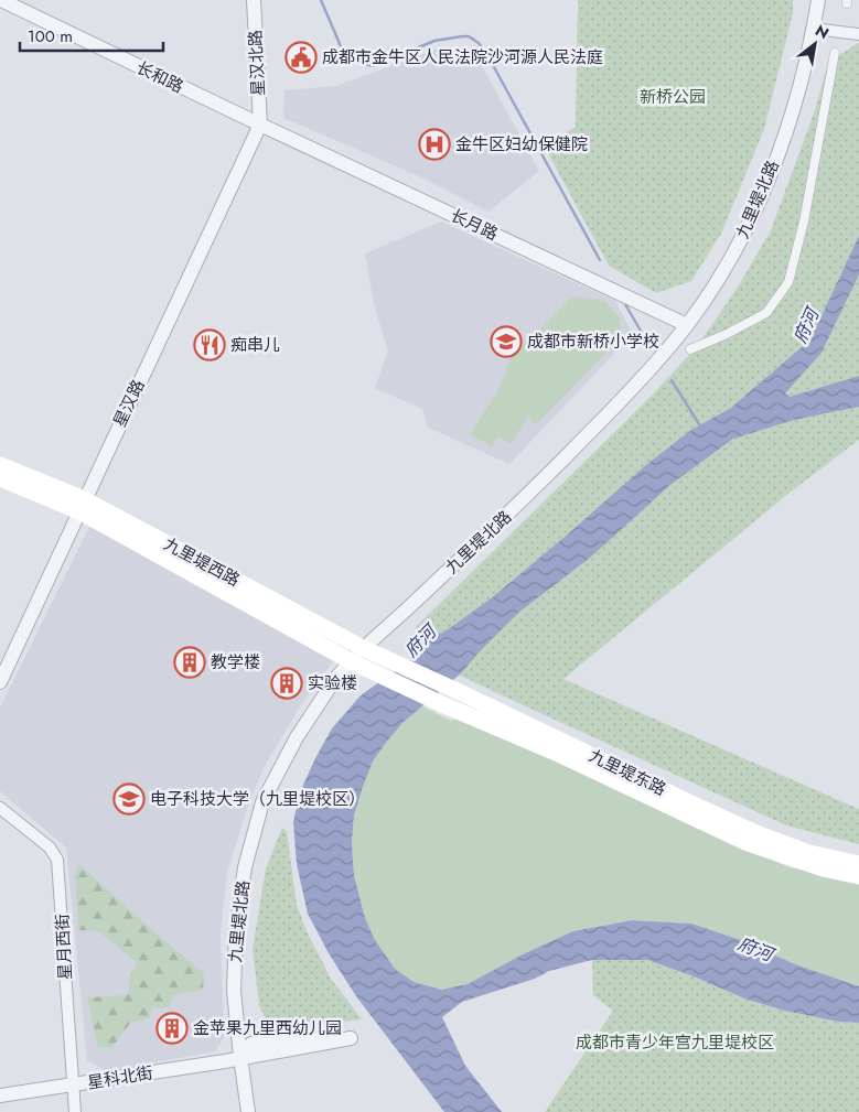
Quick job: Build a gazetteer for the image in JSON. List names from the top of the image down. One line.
{"streets":{"main road":["九里堤西路","九里堤东路"],"street":["星汉北路","长和路","九里堤北路","长月路","星汉路","星月西街","星科北街"]},"crossings":[["星汉北路","长和路"],["星汉北路","长月路"],["星汉北路","星汉路"],["长和路","长月路"],["长和路","星汉路"],["九里堤北路","长月路"],["九里堤北路","九里堤西路"],["九里堤北路","星科北街"],["长月路","星汉路"],["星汉路","九里堤西路"],["九里堤西路","九里堤东路"],["星月西街","星科北街"]],"water":["府河"],"parks":["新桥公园","成都市青少年宫九里堤校区"],"places":{"public building":["成都市金牛区人民法院沙河源人民法庭"],"hospital":["金牛区妇幼保健院"],"school or university":["成都市新桥小学校","电子科技大学（九里堤校区）"],"restaurant":["痴串儿"],"building":["教学楼","实验楼","金苹果九里西幼儿园"]},"scale_bar":"100 m","north":"top right"}
